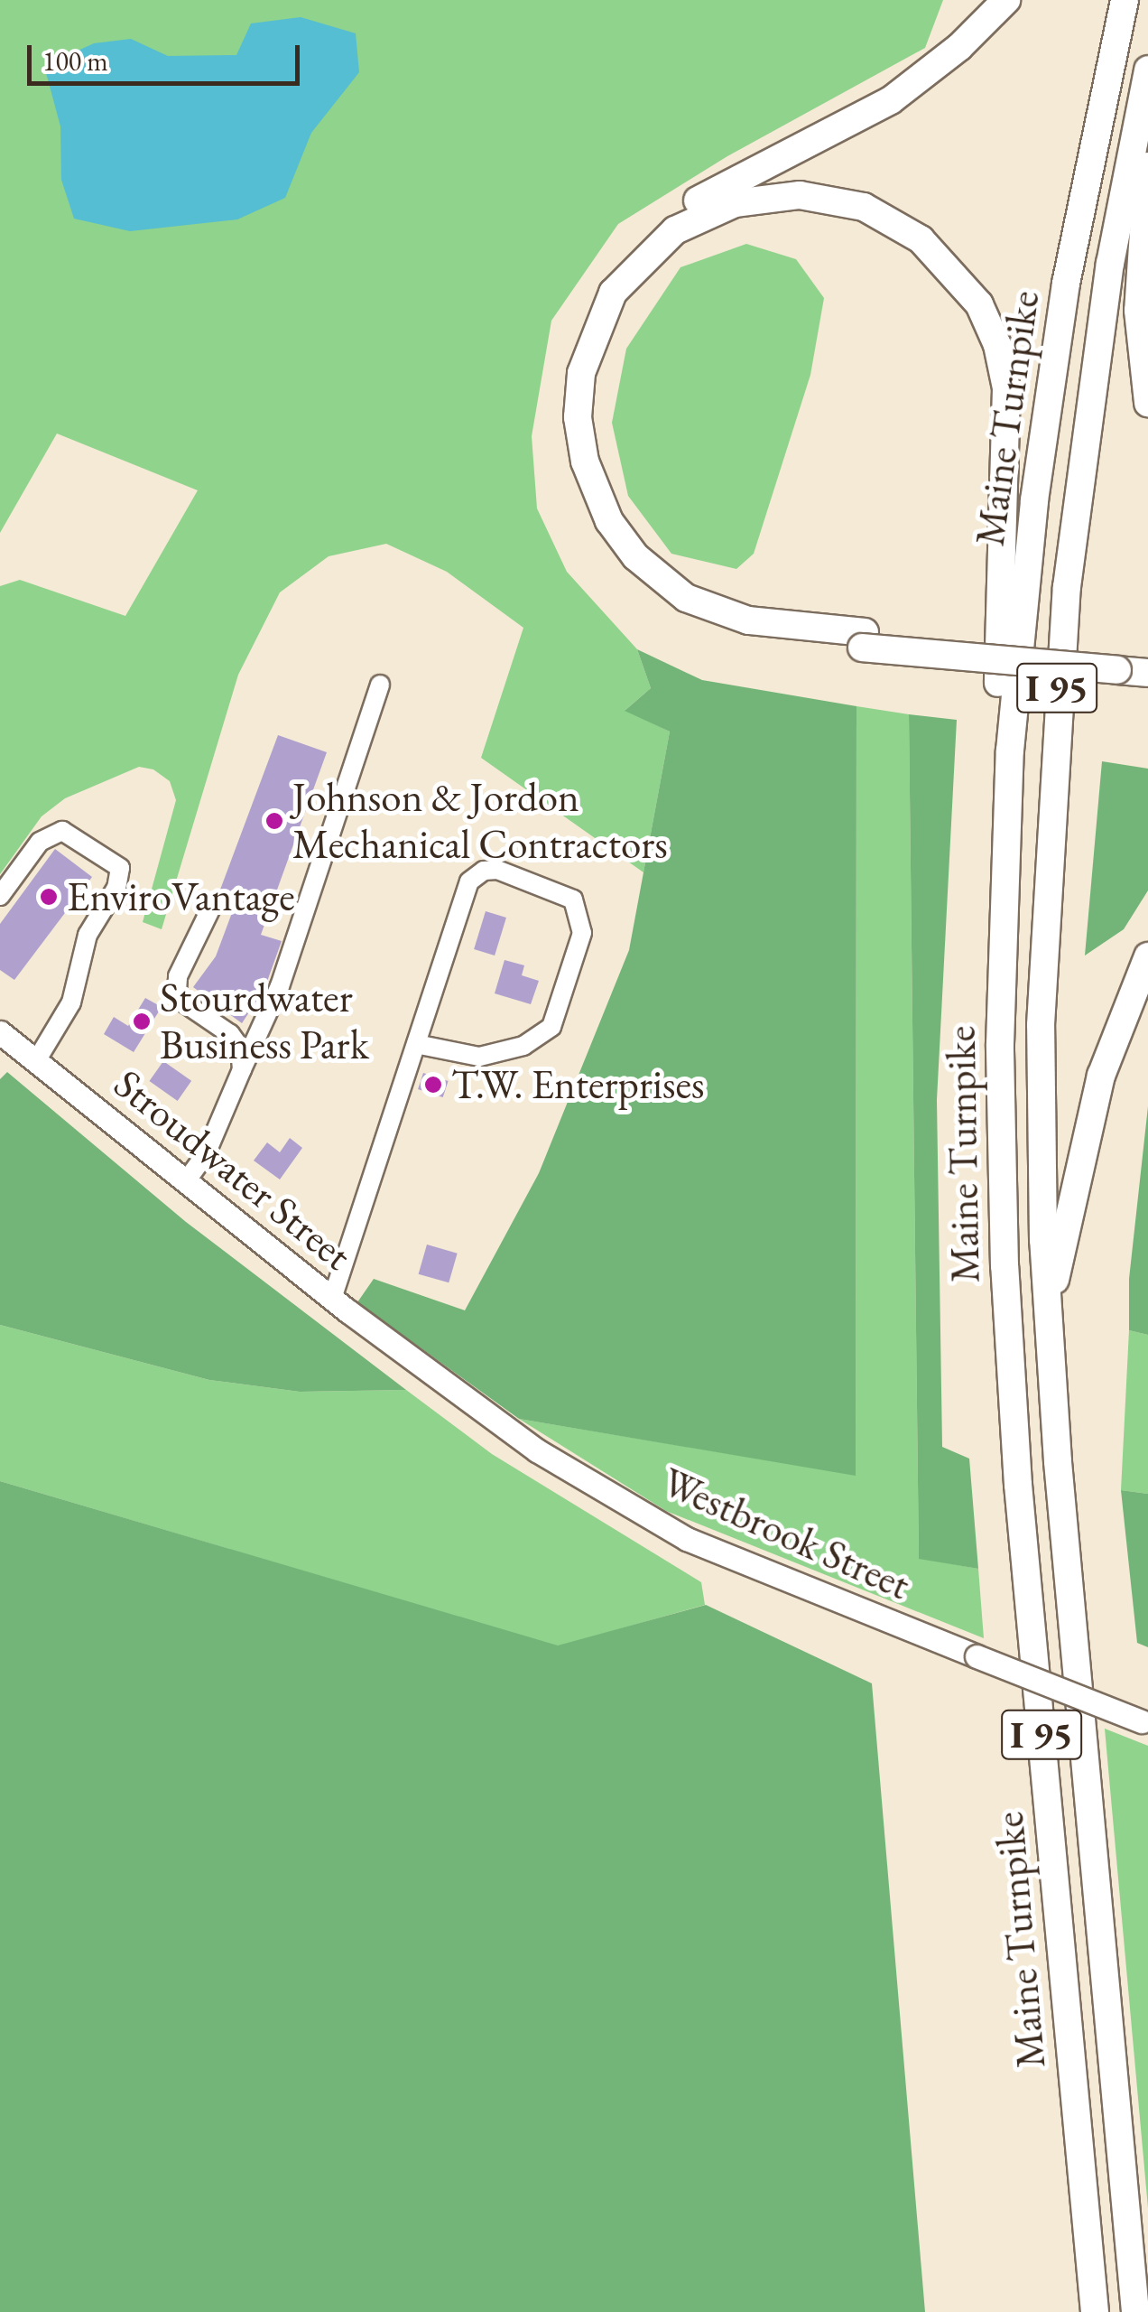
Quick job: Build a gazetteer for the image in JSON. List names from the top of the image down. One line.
{"streets":{"highway":["Maine Turnpike","I 95"],"main road":["Stroudwater Street","Westbrook Street"]},"crossings":[["Stroudwater Street","Westbrook Street"]],"places":["Johnson & Jordon Mechanical Contractors","EnviroVantage","Stourdwater Business Park","T.W. Enterprises"],"scale_bar":"100 m"}
